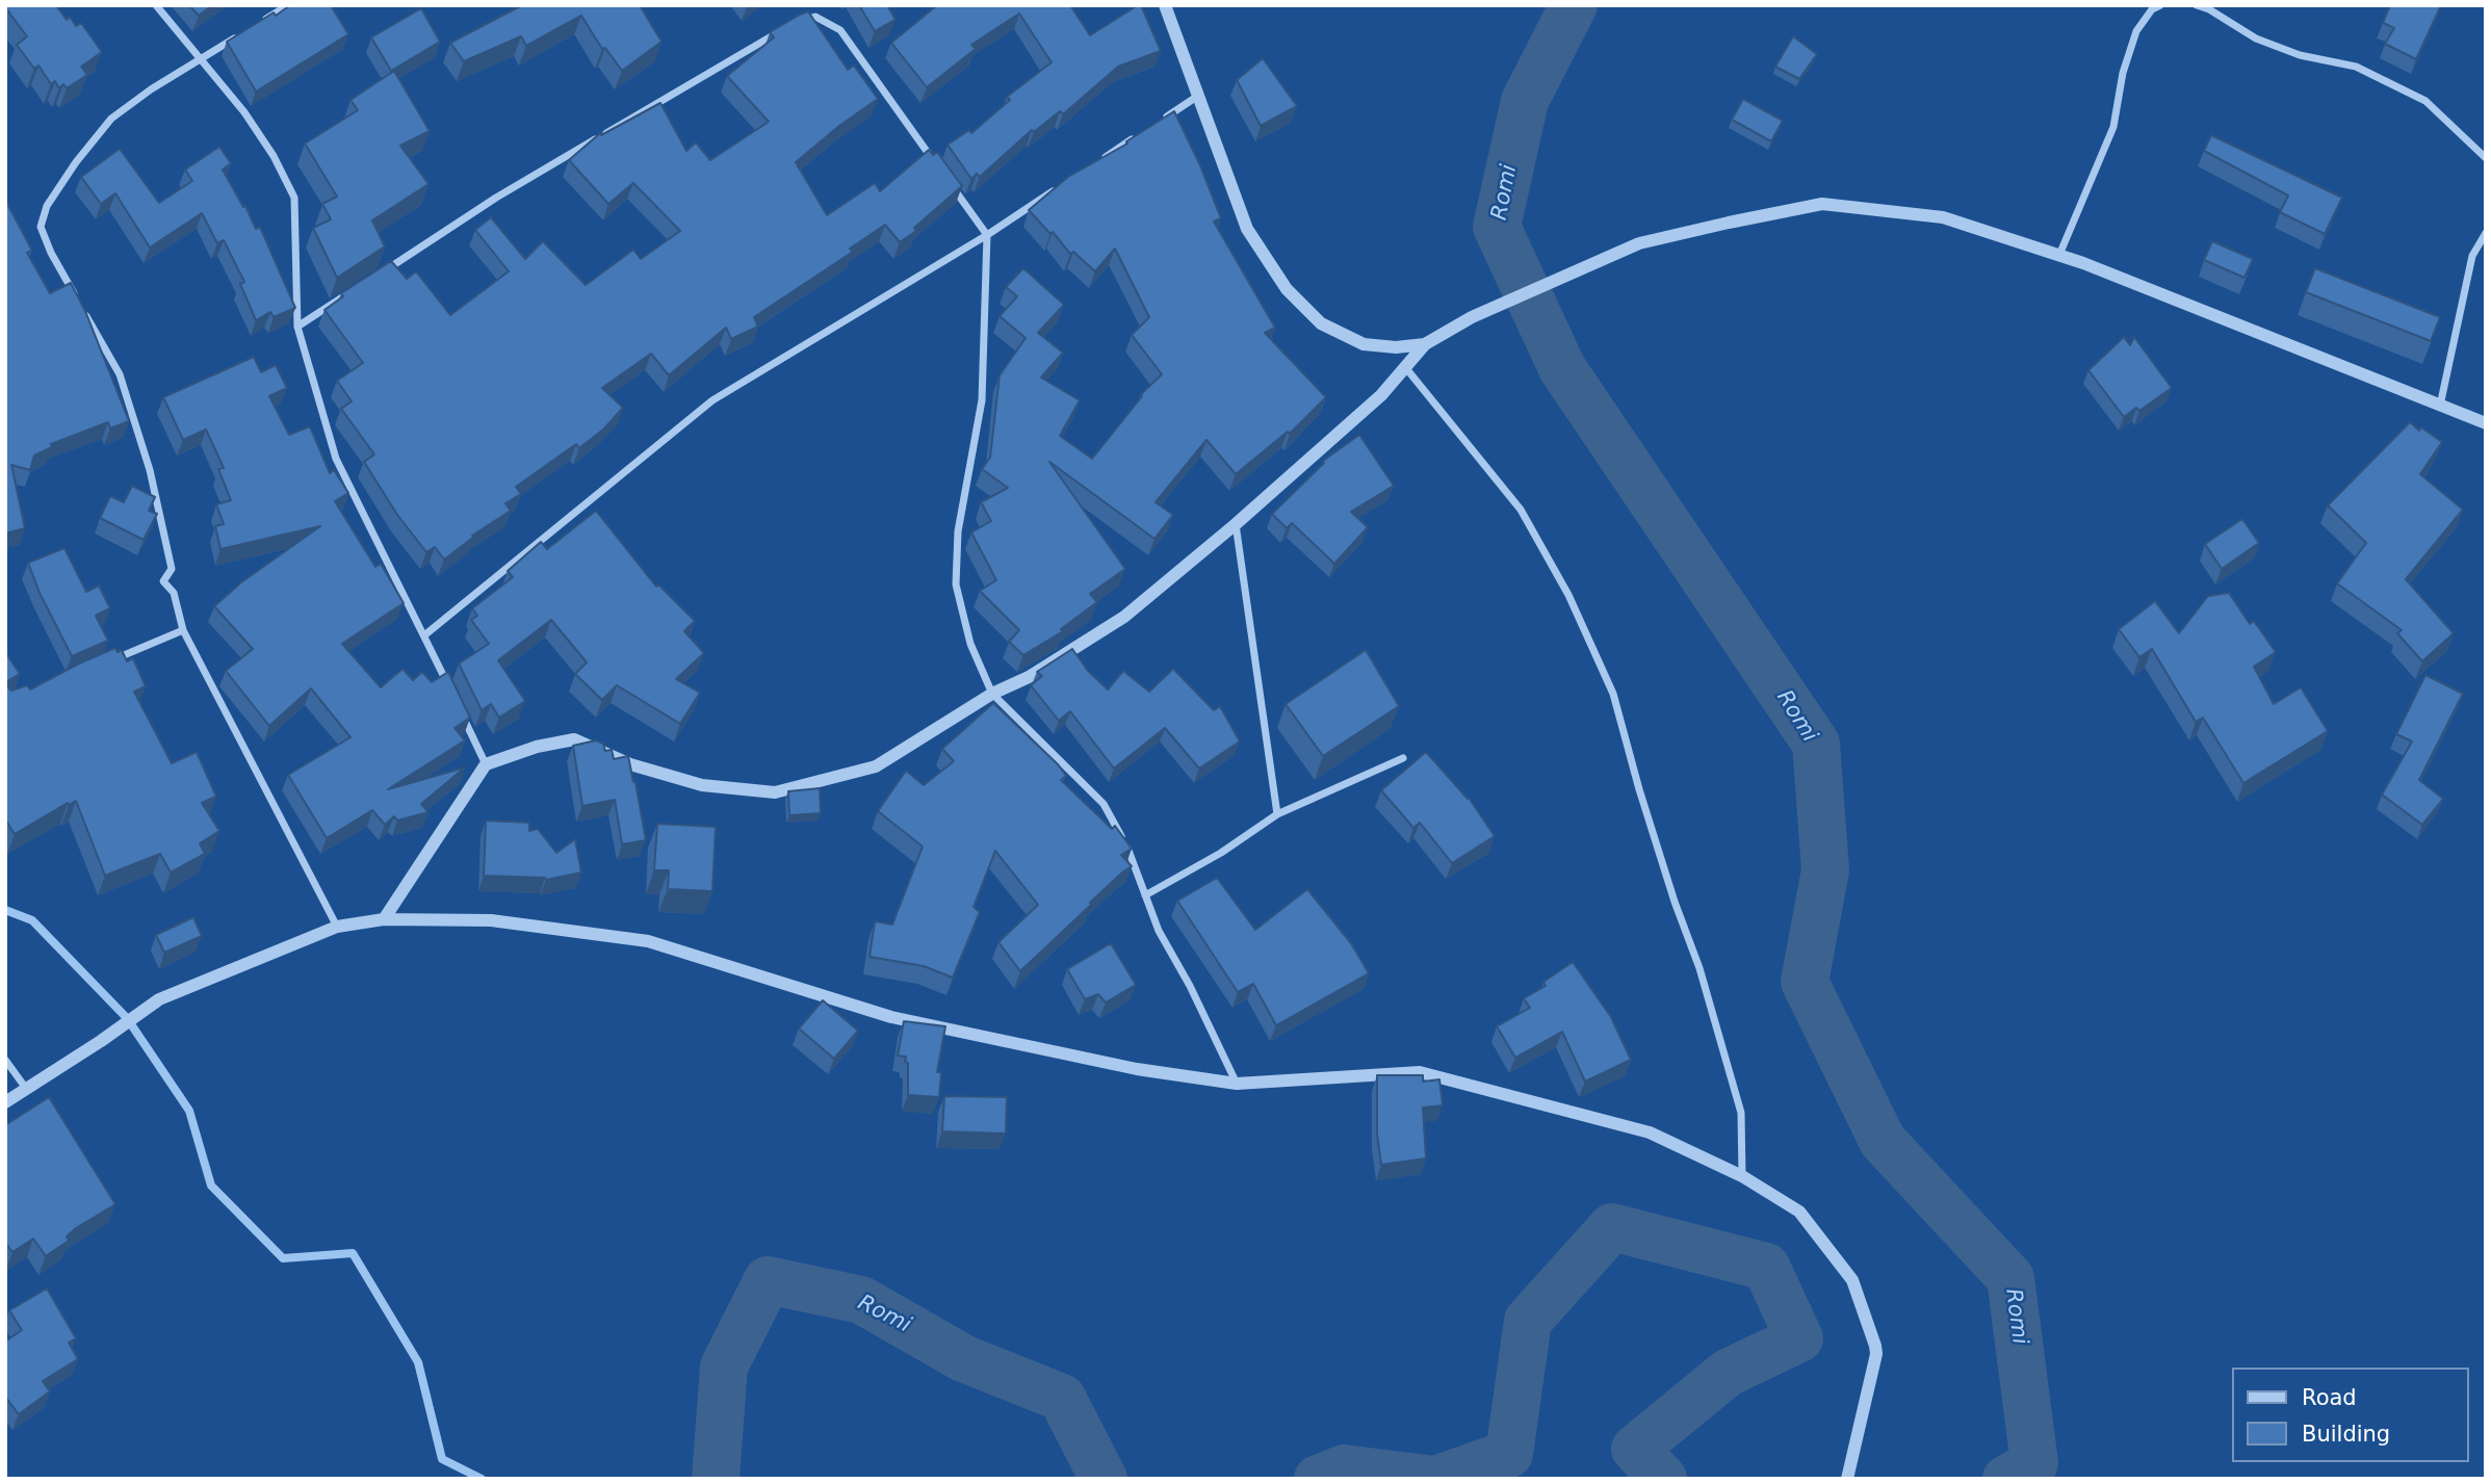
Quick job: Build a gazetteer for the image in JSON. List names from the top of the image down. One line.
{"water":["Romi"],"legend":["Road","Building"]}
